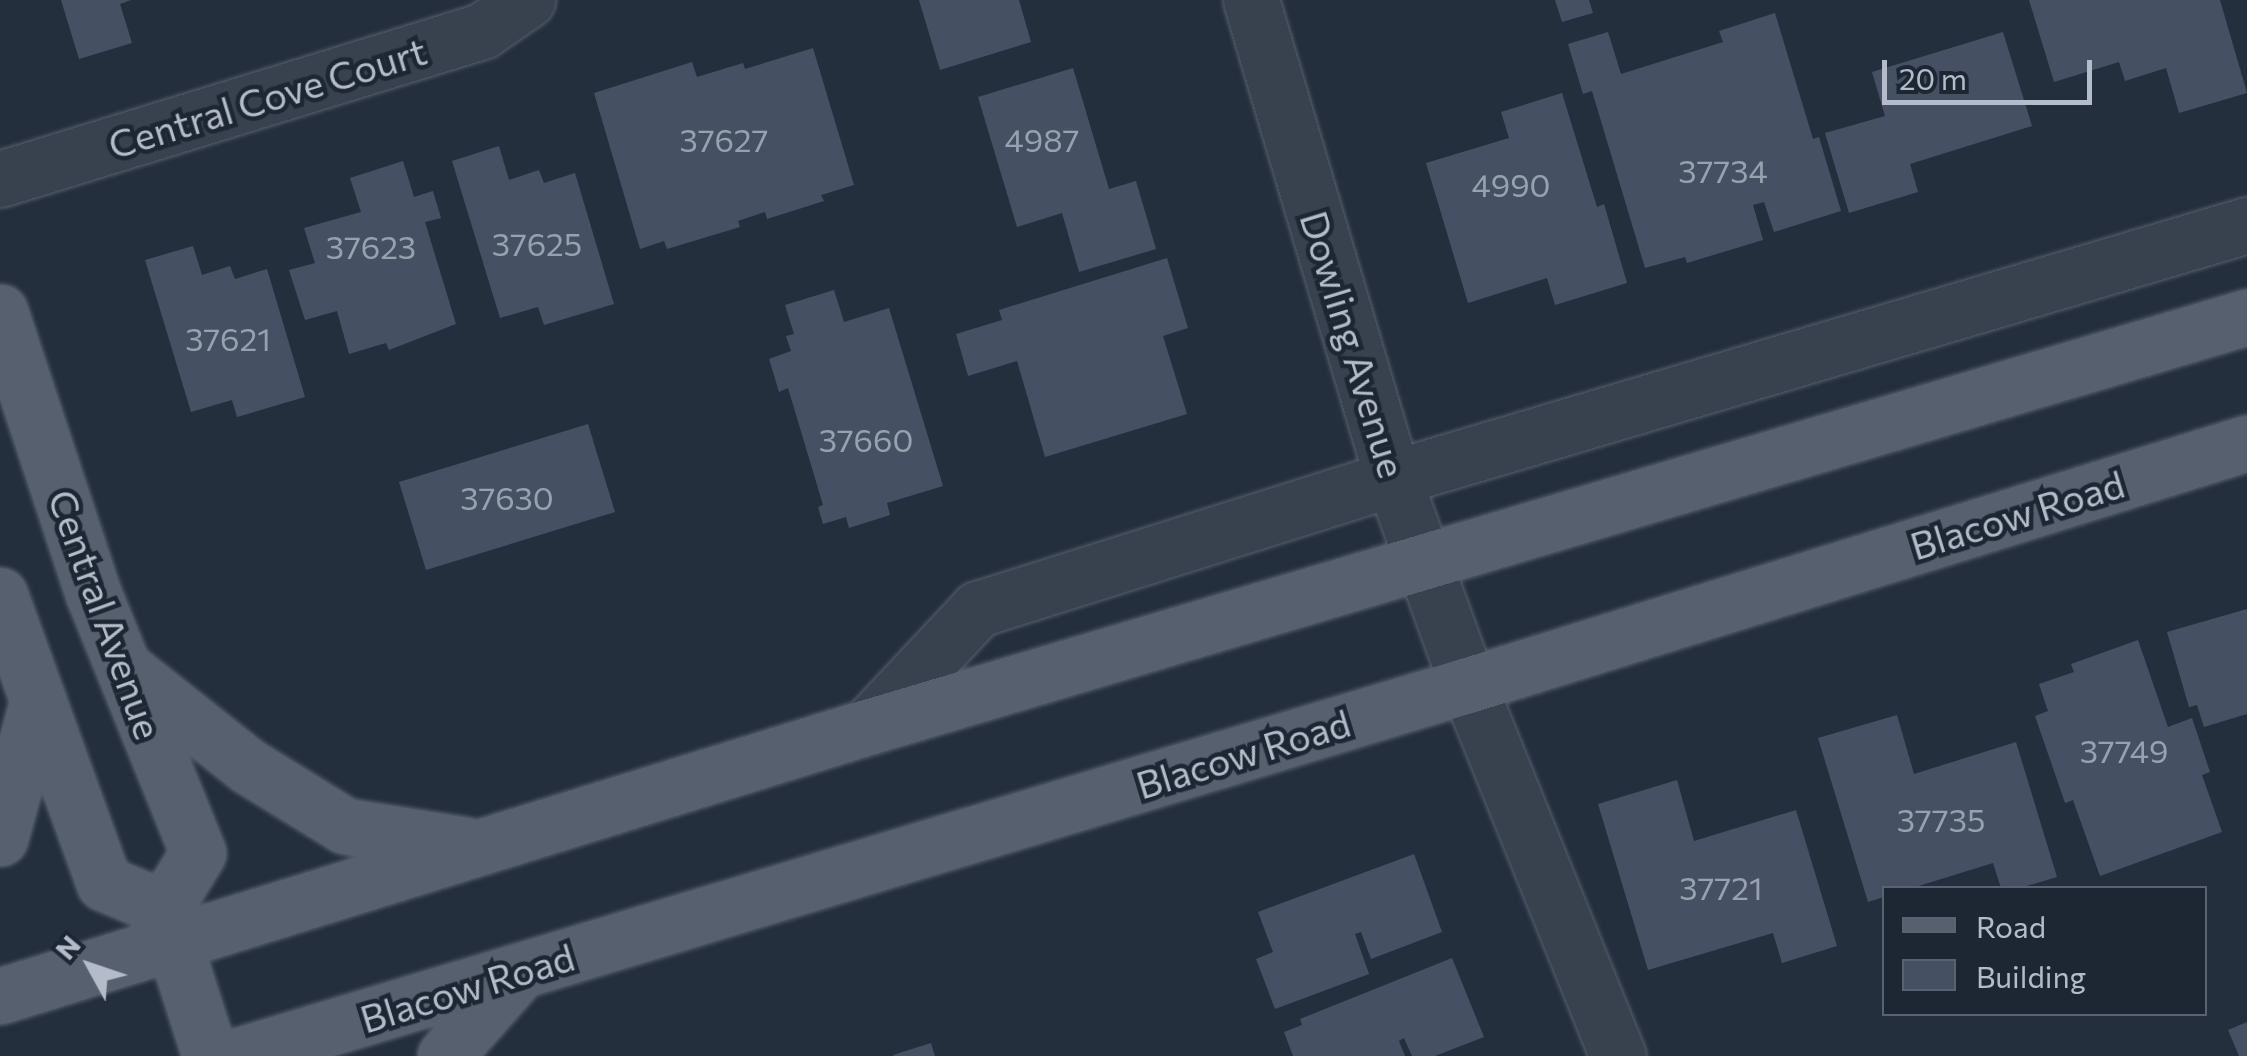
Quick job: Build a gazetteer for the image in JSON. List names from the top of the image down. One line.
{"streets":{"main road":["Blacow Road","Central Avenue"],"street":["Central Cove Court","Dowling Avenue"]},"crossings":[["Dowling Avenue","Blacow Road"]],"house_numbers":["37627","4987","37734","4990","37625","37623","37621","37660","37630","37749","37735","37721"],"legend":["Road","Building"],"scale_bar":"20 m","north":"top left"}
